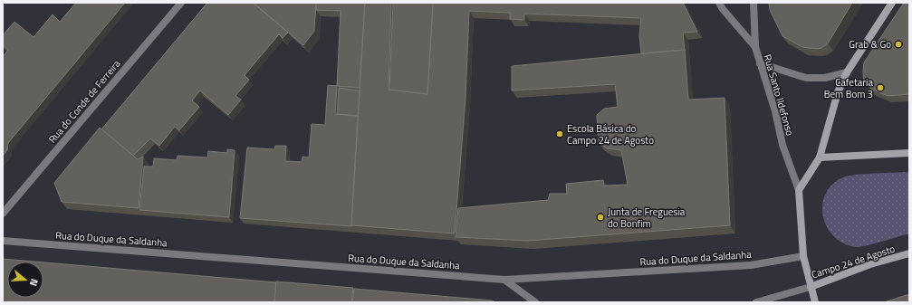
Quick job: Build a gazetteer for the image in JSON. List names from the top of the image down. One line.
{"streets":{"main road":["Campo 24 de Agosto"],"street":["Rua Santo Ildefonso","Rua do Conde de Ferreira","Rua do Duque da Saldanha"]},"crossings":[["Rua Santo Ildefonso","Campo 24 de Agosto"],["Rua do Duque da Saldanha","Campo 24 de Agosto"]],"places":["Grab & Go","Cafetaria Bem Bom 3","Escola Básica do Campo 24 de Agosto","Junta de Freguesia do Bonfim"],"north":"right"}
